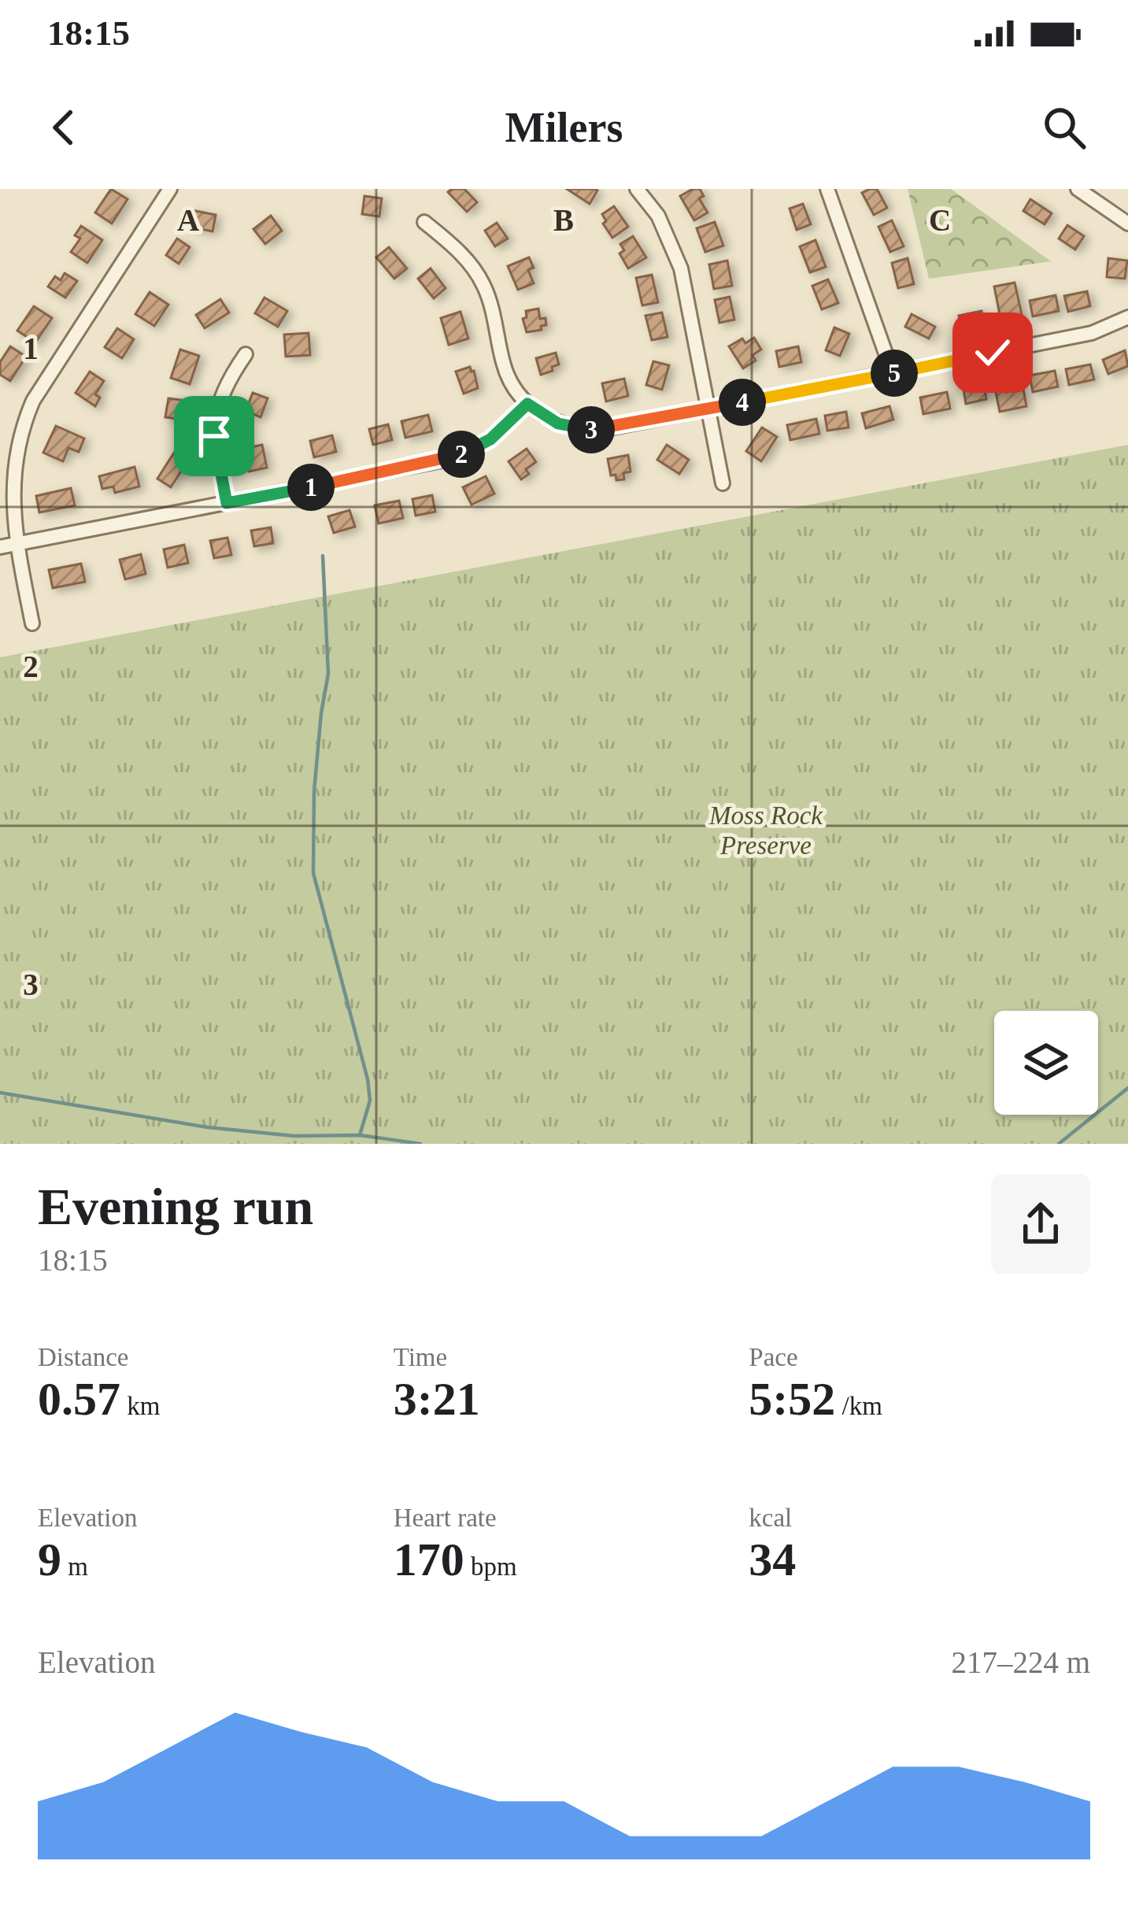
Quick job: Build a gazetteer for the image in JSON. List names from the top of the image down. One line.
{"parks":["Moss Rock Preserve"],"page":{"status":"18:15","header":"Milers","pins":["5","4","3","2","1"],"heading":["Evening run","18:15"],"stats":[["Distance","0.57 km"],["Time","3:21"],["Pace","5:52 /km"],["Elevation","9 m"],["Heart rate","170 bpm"],["kcal","34"]],"chart":["Elevation","217–224 m"]},"grid":{"columns":["A","B","C"],"rows":["1","2","3"]}}
